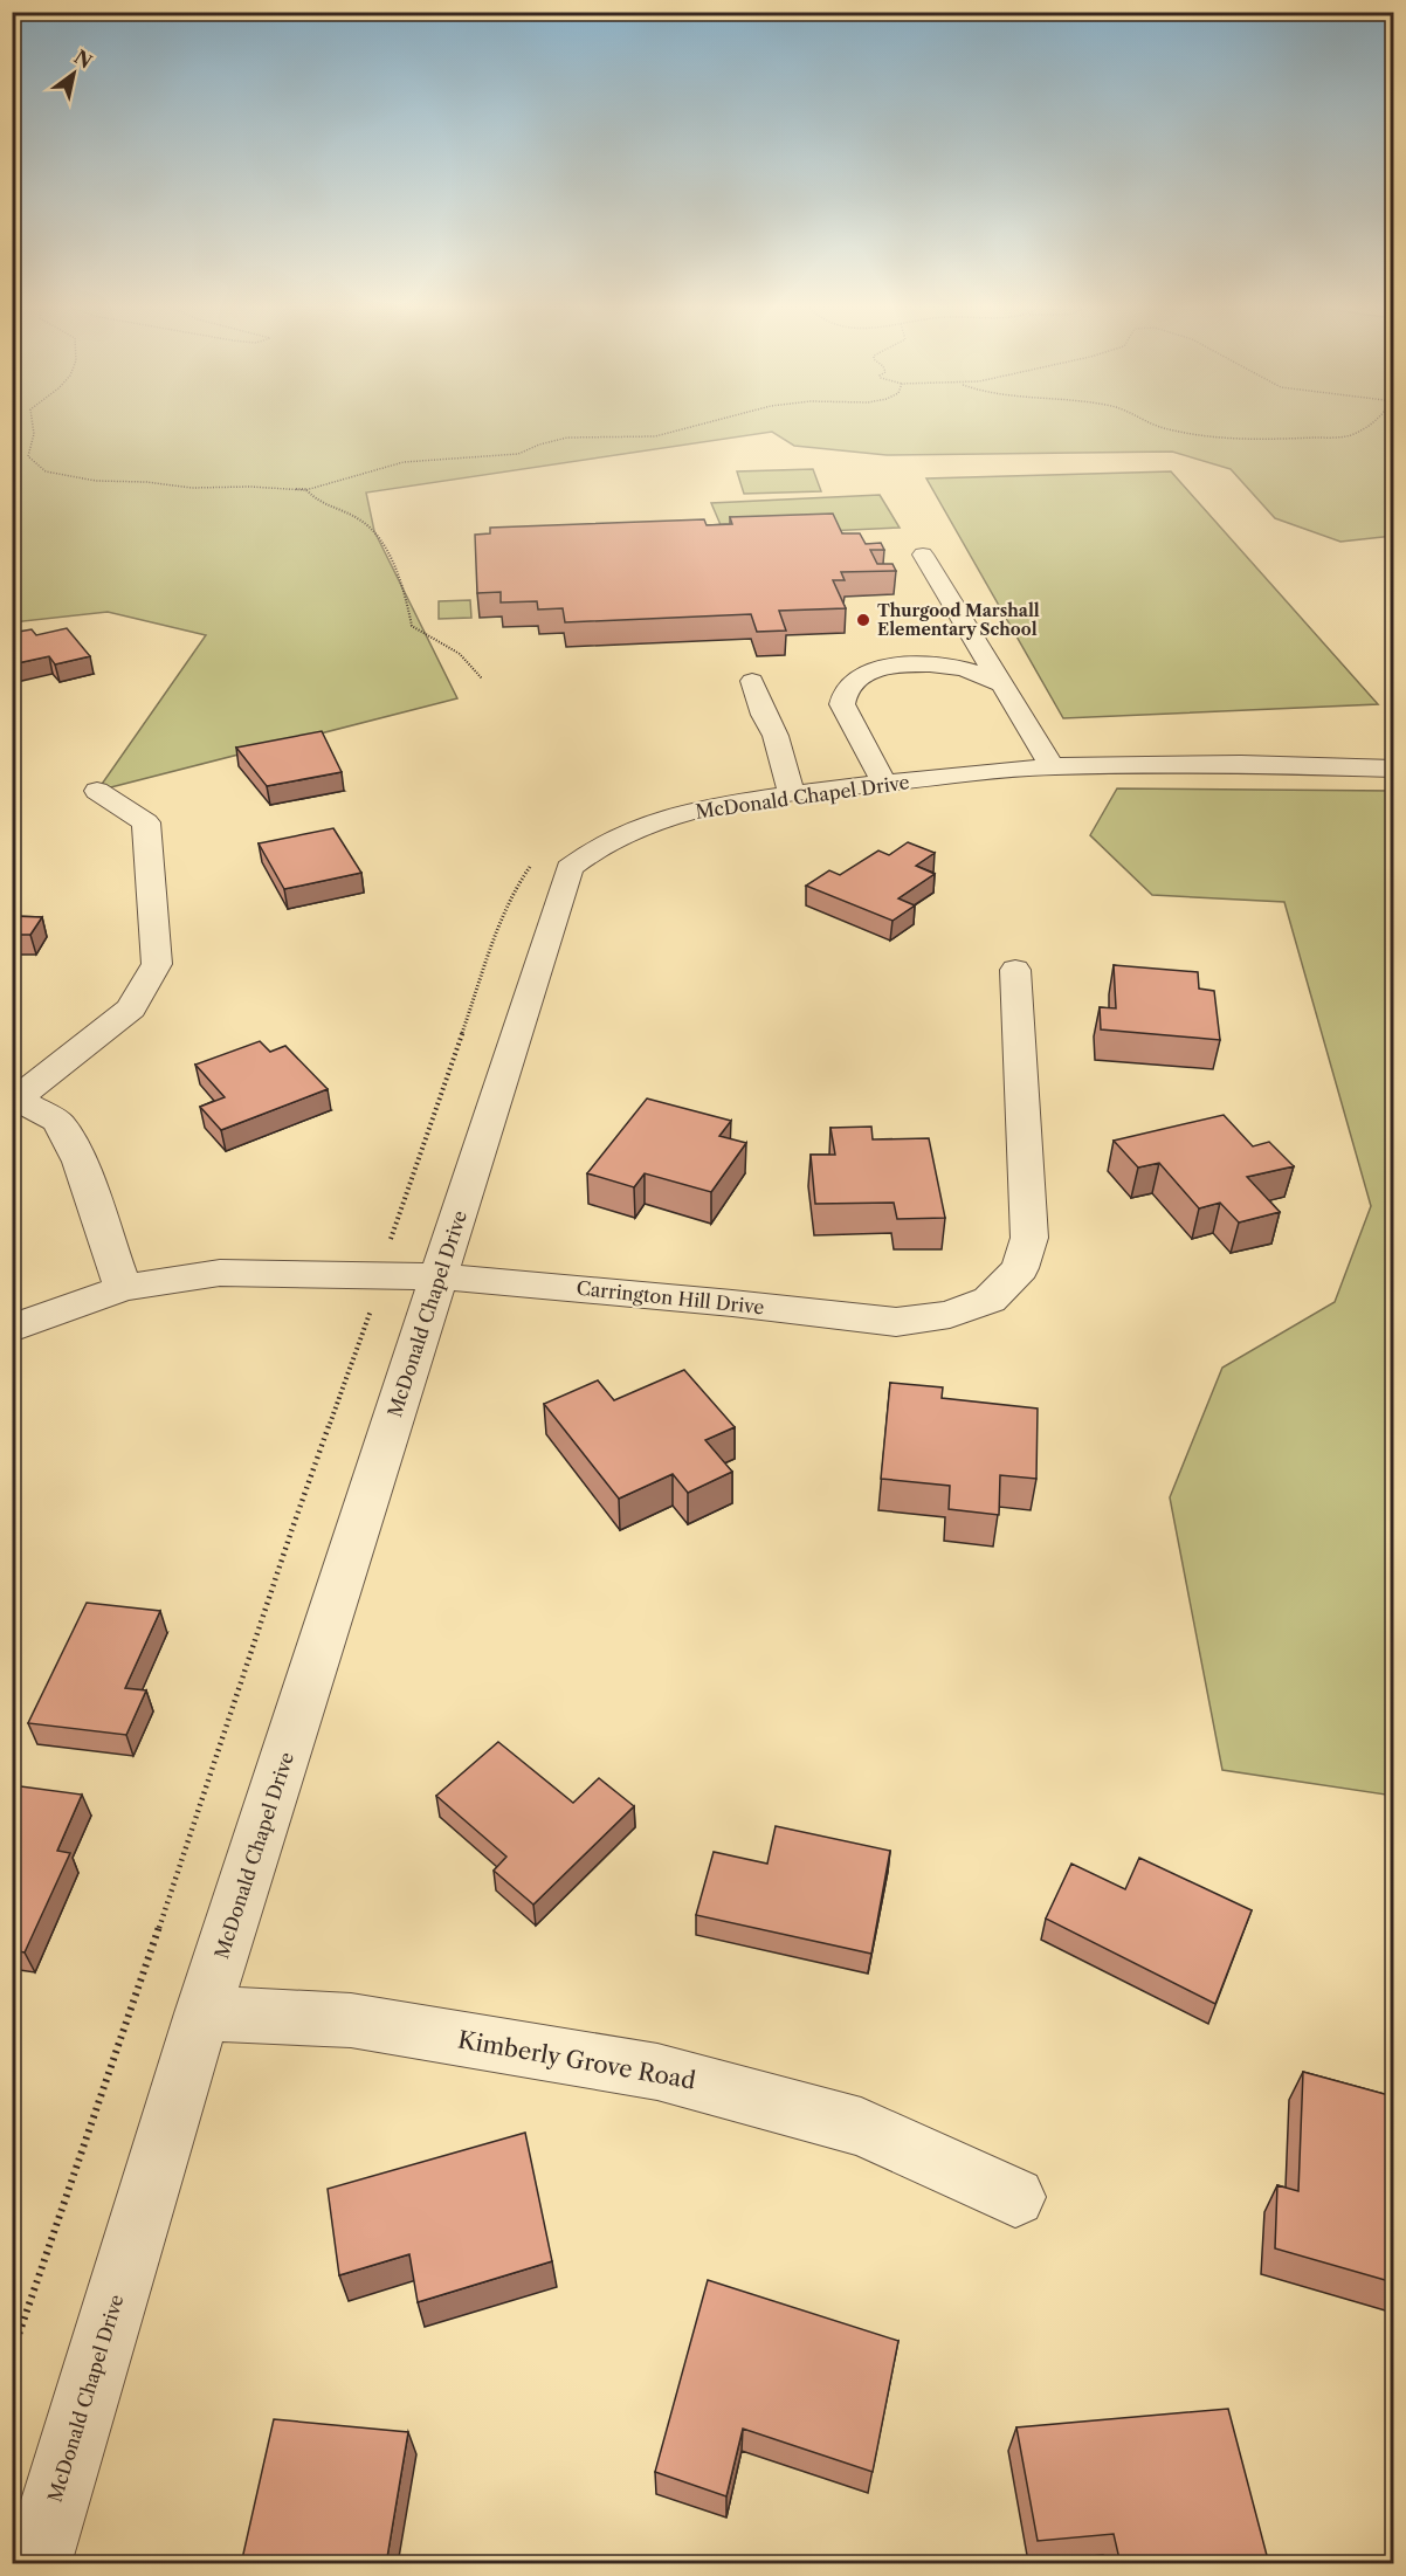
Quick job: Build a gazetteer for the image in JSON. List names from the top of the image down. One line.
{"streets":{"street":["McDonald Chapel Drive","Carrington Hill Drive","Kimberly Grove Road"]},"crossings":[["McDonald Chapel Drive","Carrington Hill Drive"],["McDonald Chapel Drive","Kimberly Grove Road"]],"places":["Thurgood Marshall Elementary School"],"north":"top right"}
